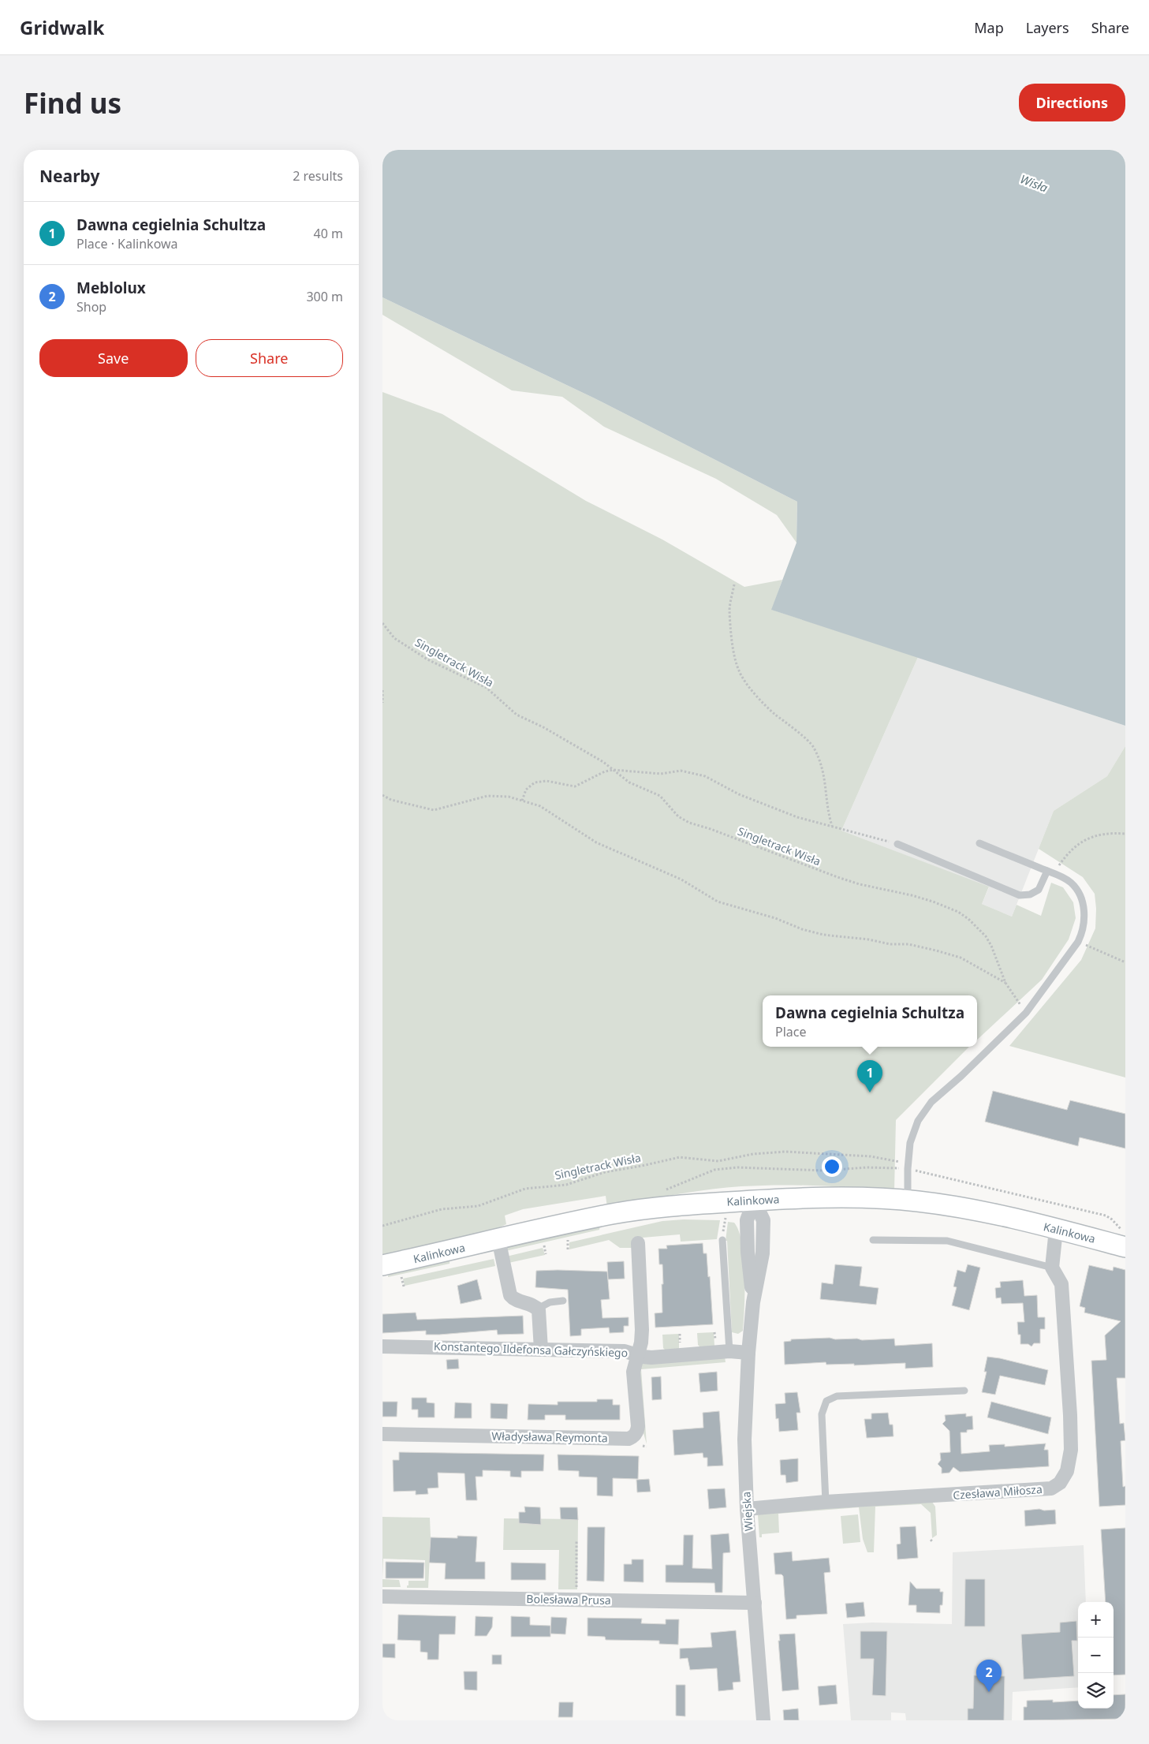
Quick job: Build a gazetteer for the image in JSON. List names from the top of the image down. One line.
{"streets":{"street":["Kalinkowa","Konstantego Ildefonsa Gałczyńskiego","Władysława Reymonta","Czesława Miłosza","Wiejska","Bolesława Prusa"],"path":["Singletrack Wisła"]},"crossings":[["Kalinkowa","Wiejska"],["Konstantego Ildefonsa Gałczyńskiego","Władysława Reymonta"],["Konstantego Ildefonsa Gałczyńskiego","Wiejska"],["Czesława Miłosza","Wiejska"],["Wiejska","Bolesława Prusa"]],"water":["Wisła"],"page":{"header":"Gridwalk","nav":["Map","Layers","Share"],"buttons":["Directions",["Save","Share"]],"title":"Find us","heading":["Nearby","2 results"],"list":[{"mark":"1","name":"Dawna cegielnia Schultza","note":"Place · Kalinkowa","value":"40 m"},{"mark":"2","name":"Meblolux","note":"Shop","value":"300 m"}],"popup":["Dawna cegielnia Schultza","Place"],"pins":["1","2"],"map_buttons":["+","−"]}}
